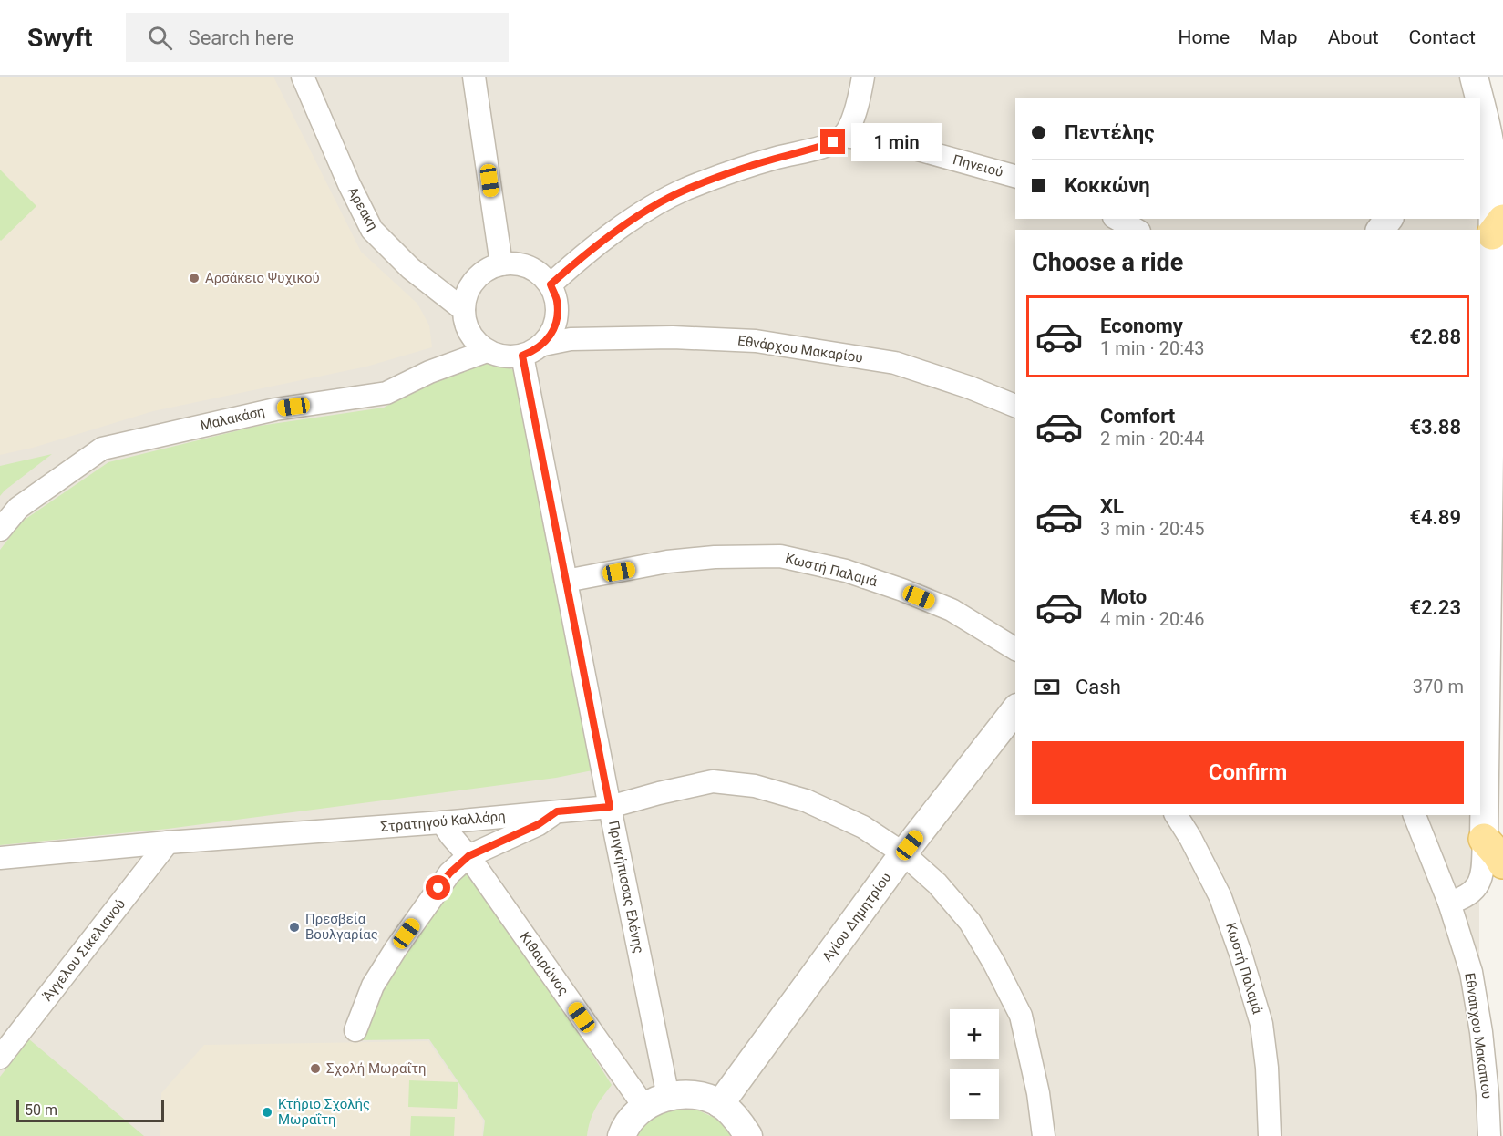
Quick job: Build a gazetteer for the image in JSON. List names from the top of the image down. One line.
{"streets":{"street":["Πηνειού","Αρεακη","Εθνάρχου Μακαρίου","Μαλακάση","Κωστή Παλαμά","Στρατηγού Καλλάρη","Πριγκήπισσας Ελένης","Αγίου Δημητρίου","Άγγελου Σικελιανού","Κιθαιρώνος","Εθναπχου Μακαπιου"]},"crossings":[["Αρεακη","Εθνάρχου Μακαρίου"],["Αρεακη","Μαλακάση"],["Αρεακη","Πριγκήπισσας Ελένης"],["Εθνάρχου Μακαρίου","Μαλακάση"],["Εθνάρχου Μακαρίου","Πριγκήπισσας Ελένης"],["Μαλακάση","Πριγκήπισσας Ελένης"],["Κωστή Παλαμά","Πριγκήπισσας Ελένης"],["Στρατηγού Καλλάρη","Πριγκήπισσας Ελένης"],["Στρατηγού Καλλάρη","Αγίου Δημητρίου"],["Στρατηγού Καλλάρη","Άγγελου Σικελιανού"],["Στρατηγού Καλλάρη","Κιθαιρώνος"],["Πριγκήπισσας Ελένης","Κιθαιρώνος"]],"places":["Αρσάκειο Ψυχικού","Πρεσβεία Βουλγαρίας","Σχολή Μωραΐτη","Κτήριο Σχολής Μωραΐτη"],"scale_bar":"50 m","page":{"header":"Swyft","search":"Search here","nav":["Home","Map","About","Contact"],"banner":["Πεντέλης","Κοκκώνη"],"bubble":"1 min","heading":"Choose a ride","list":[{"name":"Economy","note":"1 min · 20:43","value":"€2.88"},{"name":"Comfort","note":"2 min · 20:44","value":"€3.88"},{"name":"XL","note":"3 min · 20:45","value":"€4.89"},{"name":"Moto","note":"4 min · 20:46","value":"€2.23"}],"pay":["Cash","370 m"],"buttons":"Confirm","map_buttons":["+","−"],"scale":"50 m"}}
